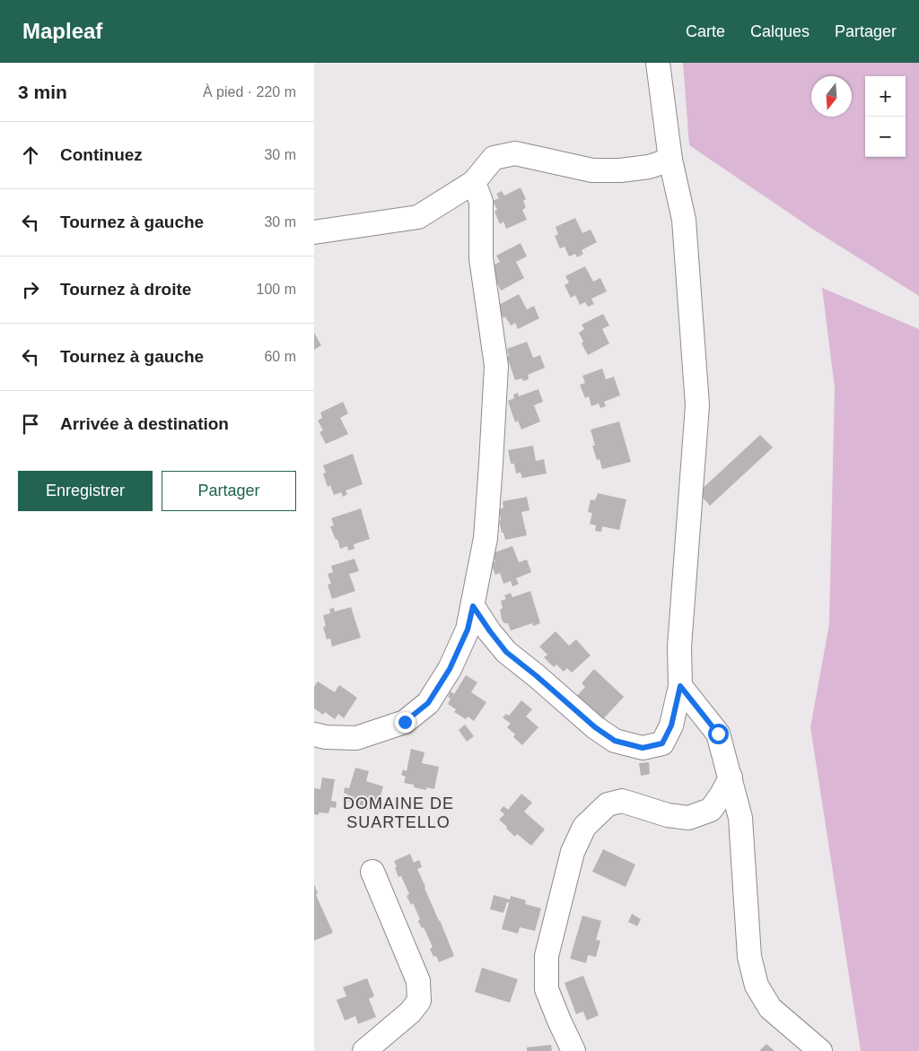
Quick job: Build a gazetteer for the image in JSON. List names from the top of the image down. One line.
{"districts":["DOMAINE DE SUARTELLO"],"north":"bottom","page":{"header":"Mapleaf","nav":["Carte","Calques","Partager"],"heading":["3 min","À pied · 220 m"],"map_buttons":["+","−"],"list":[["Continuez","30 m"],["Tournez à gauche","30 m"],["Tournez à droite","100 m"],["Tournez à gauche","60 m"],"Arrivée à destination"],"buttons":["Enregistrer","Partager"]}}
